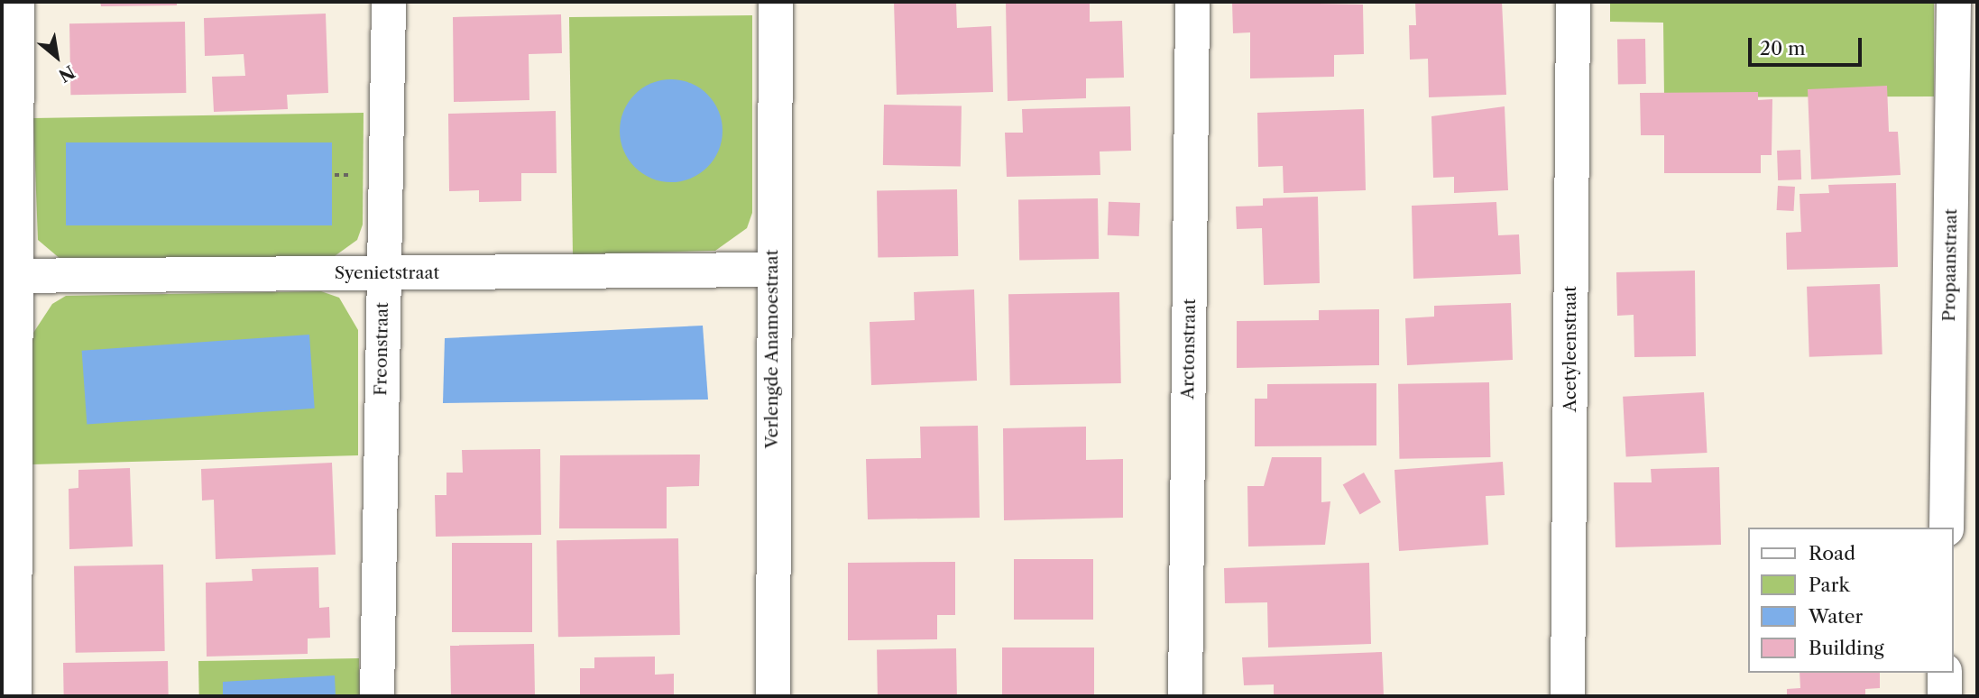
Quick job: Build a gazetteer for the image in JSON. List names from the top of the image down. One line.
{"streets":{"street":["Propaanstraat","Syenietstraat","Freonstraat","Verlengde Anamoestraat","Arctonstraat","Acetyleenstraat"]},"crossings":[["Syenietstraat","Freonstraat"],["Syenietstraat","Verlengde Anamoestraat"]],"legend":["Road","Park","Water","Building"],"scale_bar":"20 m","north":"bottom right"}
